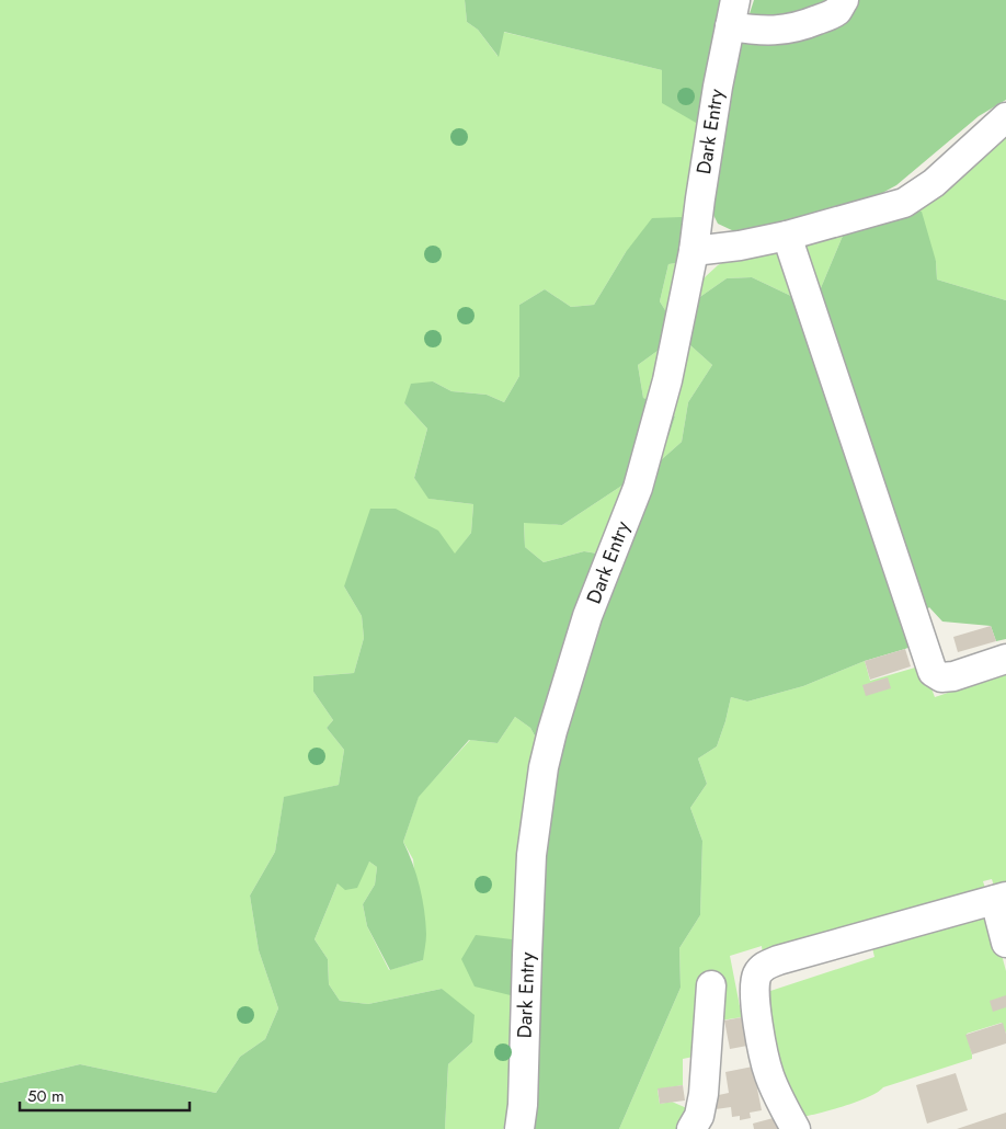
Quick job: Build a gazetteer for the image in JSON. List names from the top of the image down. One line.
{"streets":{"street":["Dark Entry"]},"scale_bar":"50 m"}
